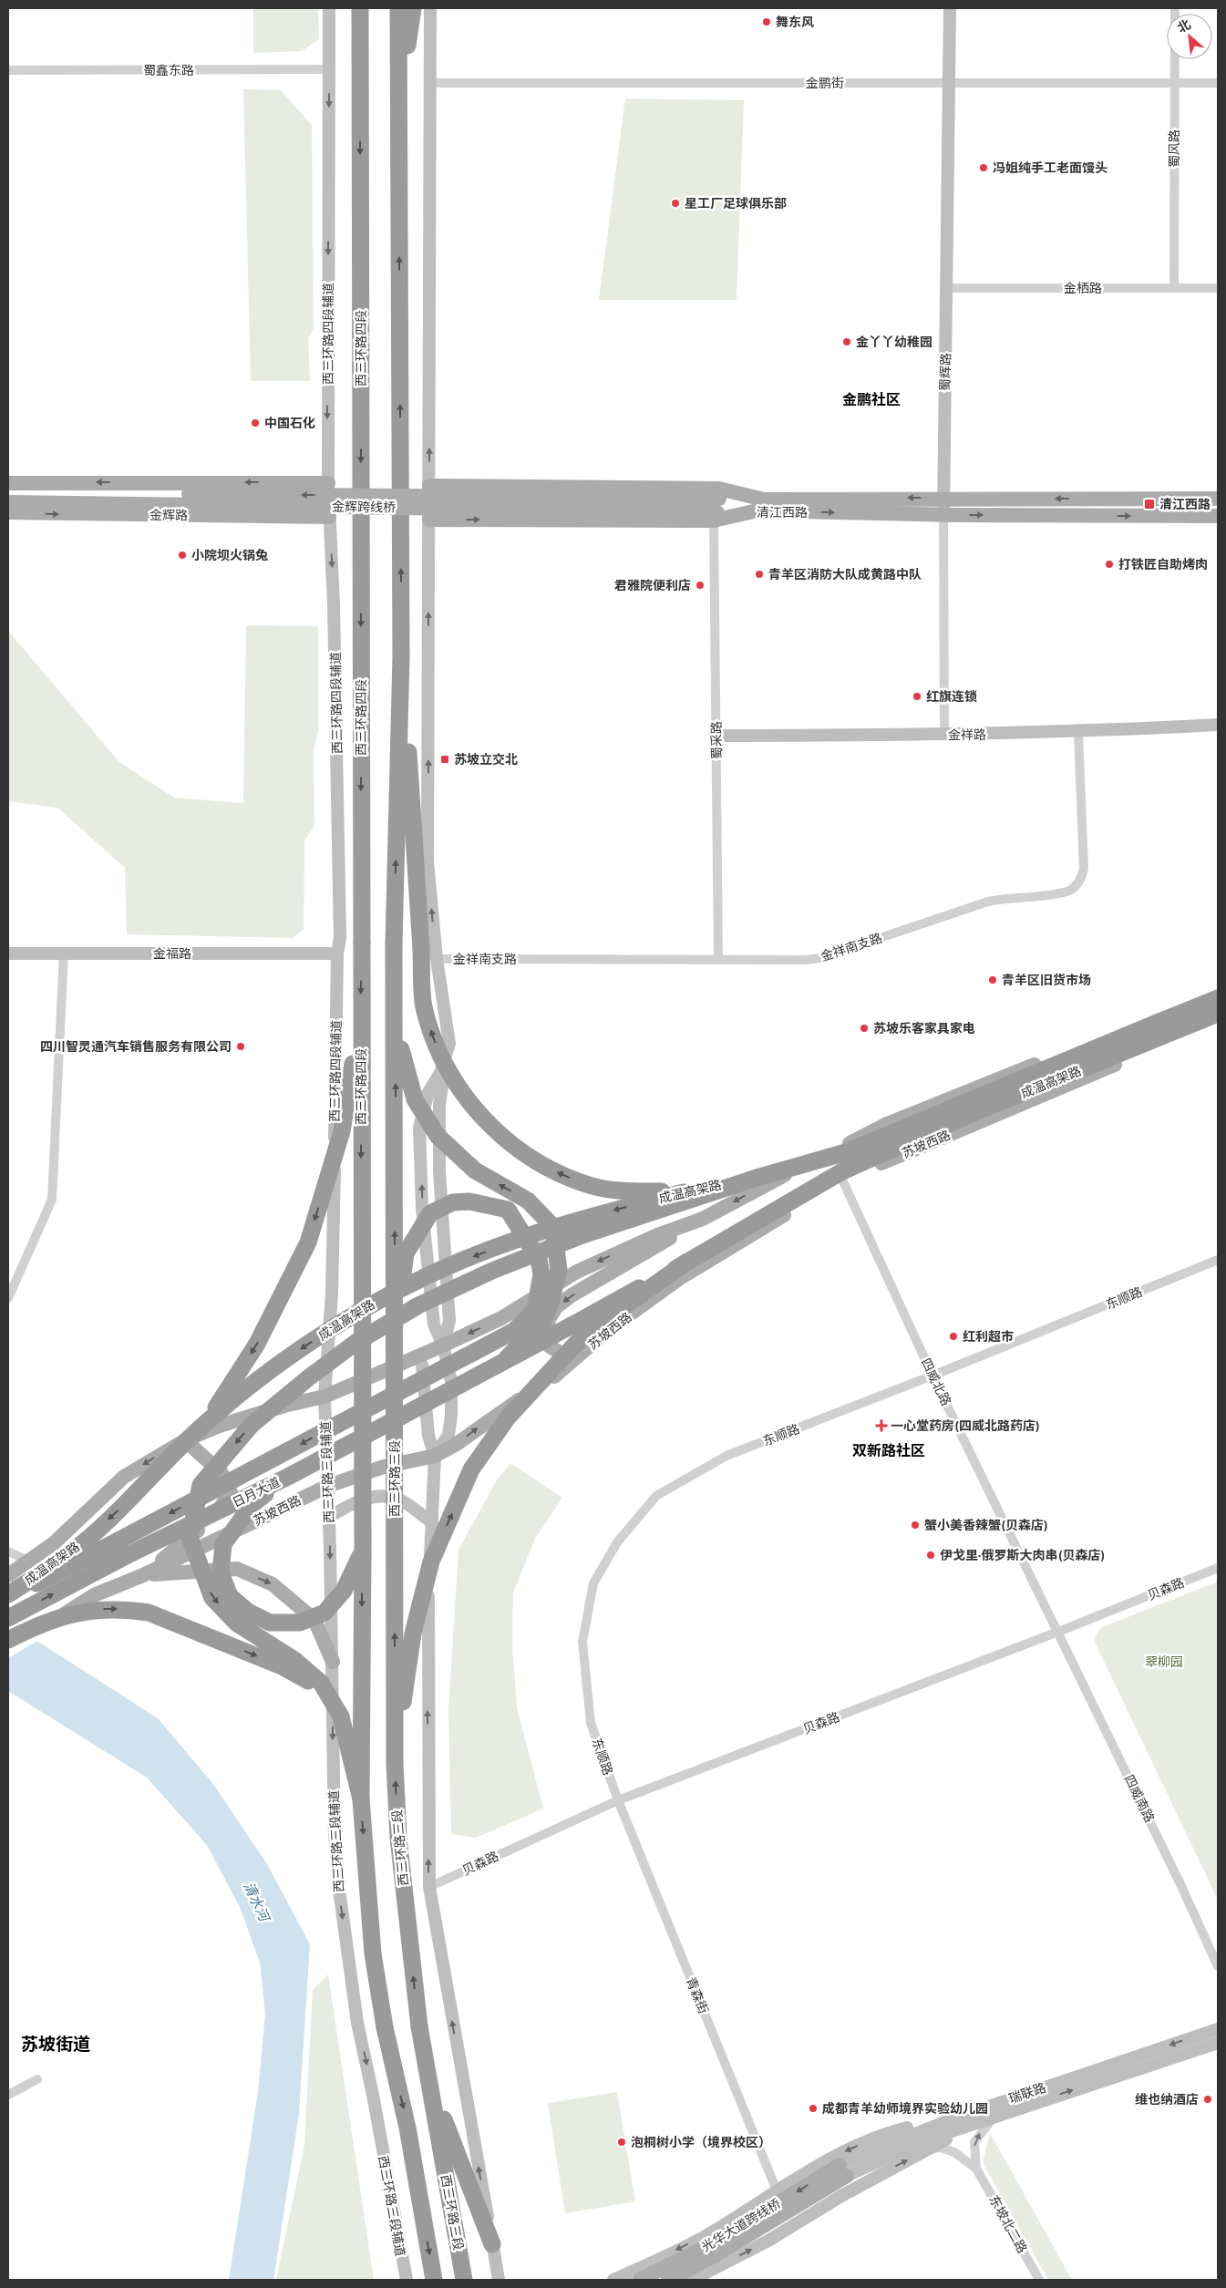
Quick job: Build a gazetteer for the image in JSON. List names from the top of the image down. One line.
{"streets":{"highway":["西三环路四段","成温高架路","西三环路三段","日月大道"],"main road":["西三环路四段辅道","蜀辉路","金辉跨线桥","清江西路","金辉路","金祥路","金福路","苏坡西路","西三环路三段辅道","瑞联路","光华大道跨线桥"],"street":["蜀鑫东路","金鹏街","蜀风路","金栖路","蜀采路","金祥南支路","东顺路","四威北路","贝森路","四威南路","青森街","东坡北二路"]},"crossings":[["蜀鑫东路","西三环路四段辅道"],["金鹏街","蜀风路"],["金鹏街","蜀辉路"],["蜀风路","金栖路"],["金栖路","蜀辉路"],["西三环路四段辅道","金辉路"],["西三环路四段辅道","金福路"],["西三环路四段辅道","西三环路三段辅道"],["蜀辉路","清江西路"],["蜀辉路","金祥路"],["金辉跨线桥","金辉路"],["金辉跨线桥","蜀采路"],["金祥路","蜀采路"],["金祥路","金祥南支路"],["蜀采路","金祥南支路"],["成温高架路","日月大道"],["苏坡西路","四威北路"],["苏坡西路","西三环路三段辅道"],["东顺路","四威北路"],["东顺路","贝森路"],["东顺路","青森街"],["四威北路","贝森路"],["四威北路","四威南路"],["贝森路","四威南路"],["贝森路","青森街"],["瑞联路","光华大道跨线桥"]],"one_way":["成温高架路","日月大道"],"districts":["金鹏社区","双新路社区","苏坡街道"],"water":["清水河"],"parks":["翠柳园"],"places":{"other":["舞东风","冯姐纯手工老面馒头","星工厂足球俱乐部","金丫丫幼稚园","中国石化","小院坝火锅兔","打铁匠自助烤肉","青羊区消防大队成黄路中队","君雅院便利店","红旗连锁","青羊区旧货市场","苏坡乐客家具家电","四川智灵通汽车销售服务有限公司","红利超市","蟹小美香辣蟹(贝森店)","伊戈里·俄罗斯大肉串(贝森店)","维也纳酒店","成都青羊幼师境界实验幼儿园","泡桐树小学（境界校区）"],"transit":["清江西路","苏坡立交北"],"health":["一心堂药房(四威北路药店)"]},"north":"top left"}
